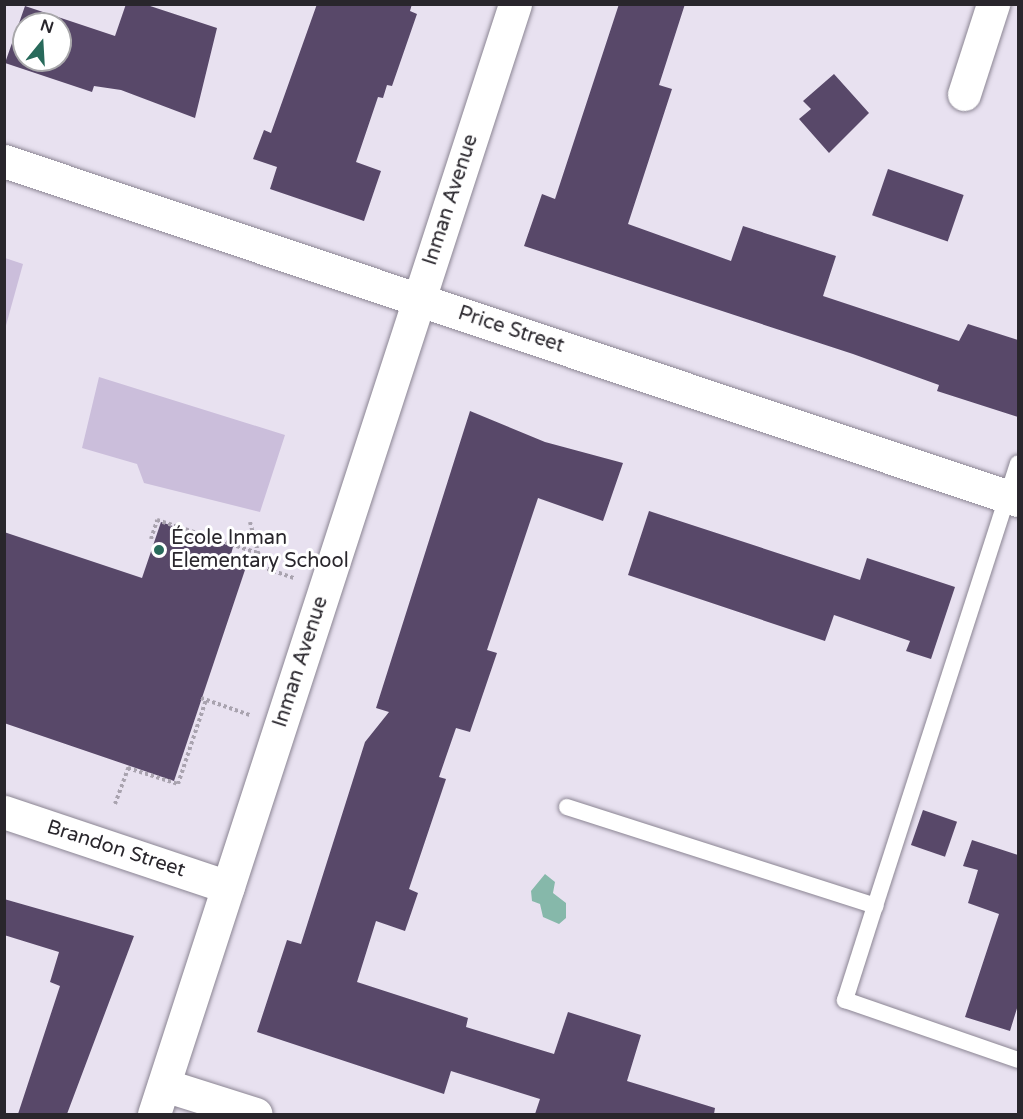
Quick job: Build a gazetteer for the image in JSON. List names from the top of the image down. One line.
{"streets":{"street":["Inman Avenue","Price Street","Brandon Street"]},"crossings":[["Inman Avenue","Price Street"],["Inman Avenue","Brandon Street"]],"places":["École Inman Elementary School"],"north":"top"}
